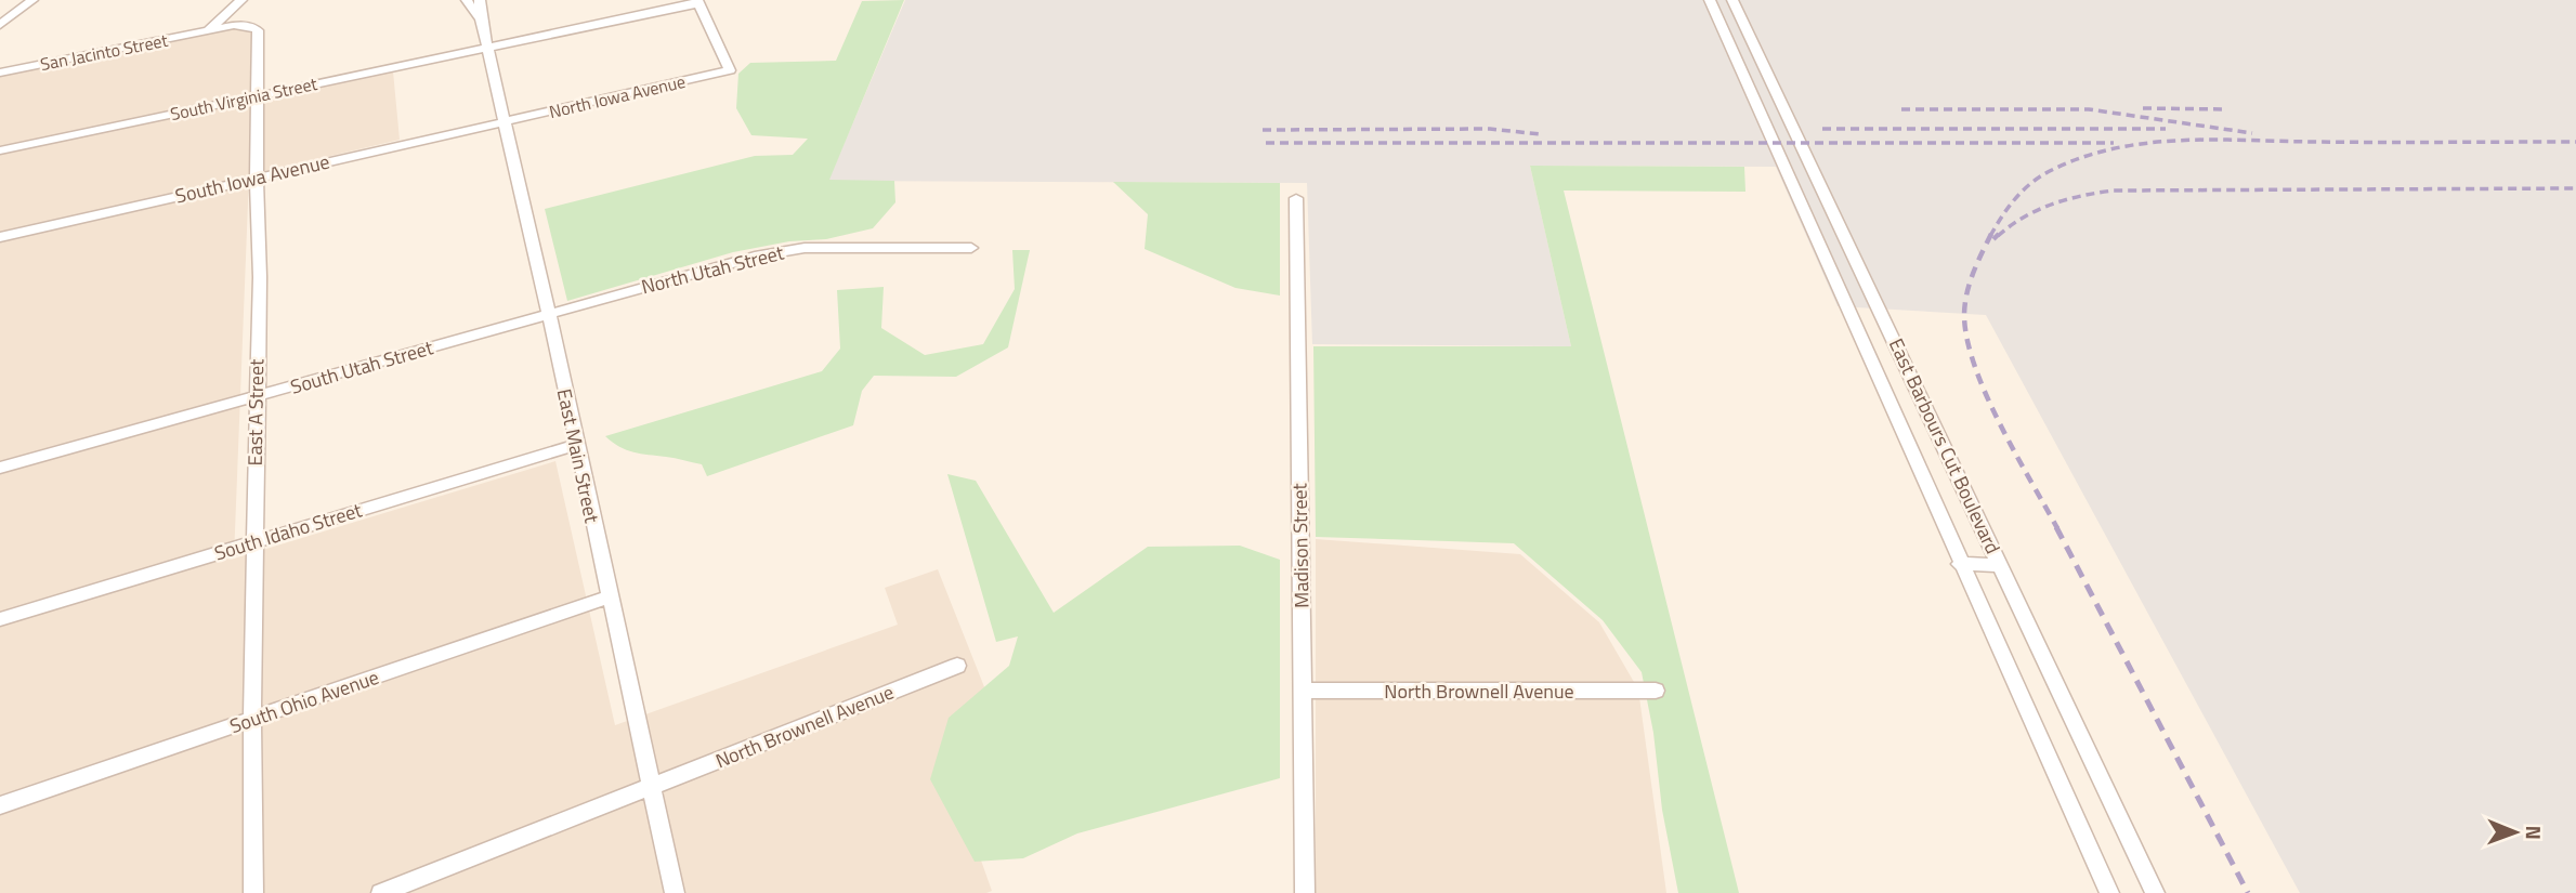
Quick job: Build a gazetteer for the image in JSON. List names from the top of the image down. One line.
{"streets":{"street":["San Jacinto Street","North Iowa Avenue","South Virginia Street","South Iowa Avenue","North Utah Street","South Utah Street","East A Street","East Barbours Cut Boulevard","East Main Street","South Idaho Street","Madison Street","North Brownell Avenue","South Ohio Avenue"]},"crossings":[["San Jacinto Street","East A Street"],["North Iowa Avenue","South Virginia Street"],["North Iowa Avenue","South Iowa Avenue"],["North Iowa Avenue","East Main Street"],["South Virginia Street","East A Street"],["South Virginia Street","East Main Street"],["South Iowa Avenue","East A Street"],["South Iowa Avenue","East Main Street"],["North Utah Street","South Utah Street"],["North Utah Street","East Main Street"],["South Utah Street","East A Street"],["South Utah Street","East Main Street"],["East A Street","South Idaho Street"],["East A Street","South Ohio Avenue"],["East Main Street","South Idaho Street"],["East Main Street","North Brownell Avenue"],["East Main Street","South Ohio Avenue"],["Madison Street","North Brownell Avenue"]],"north":"right"}
